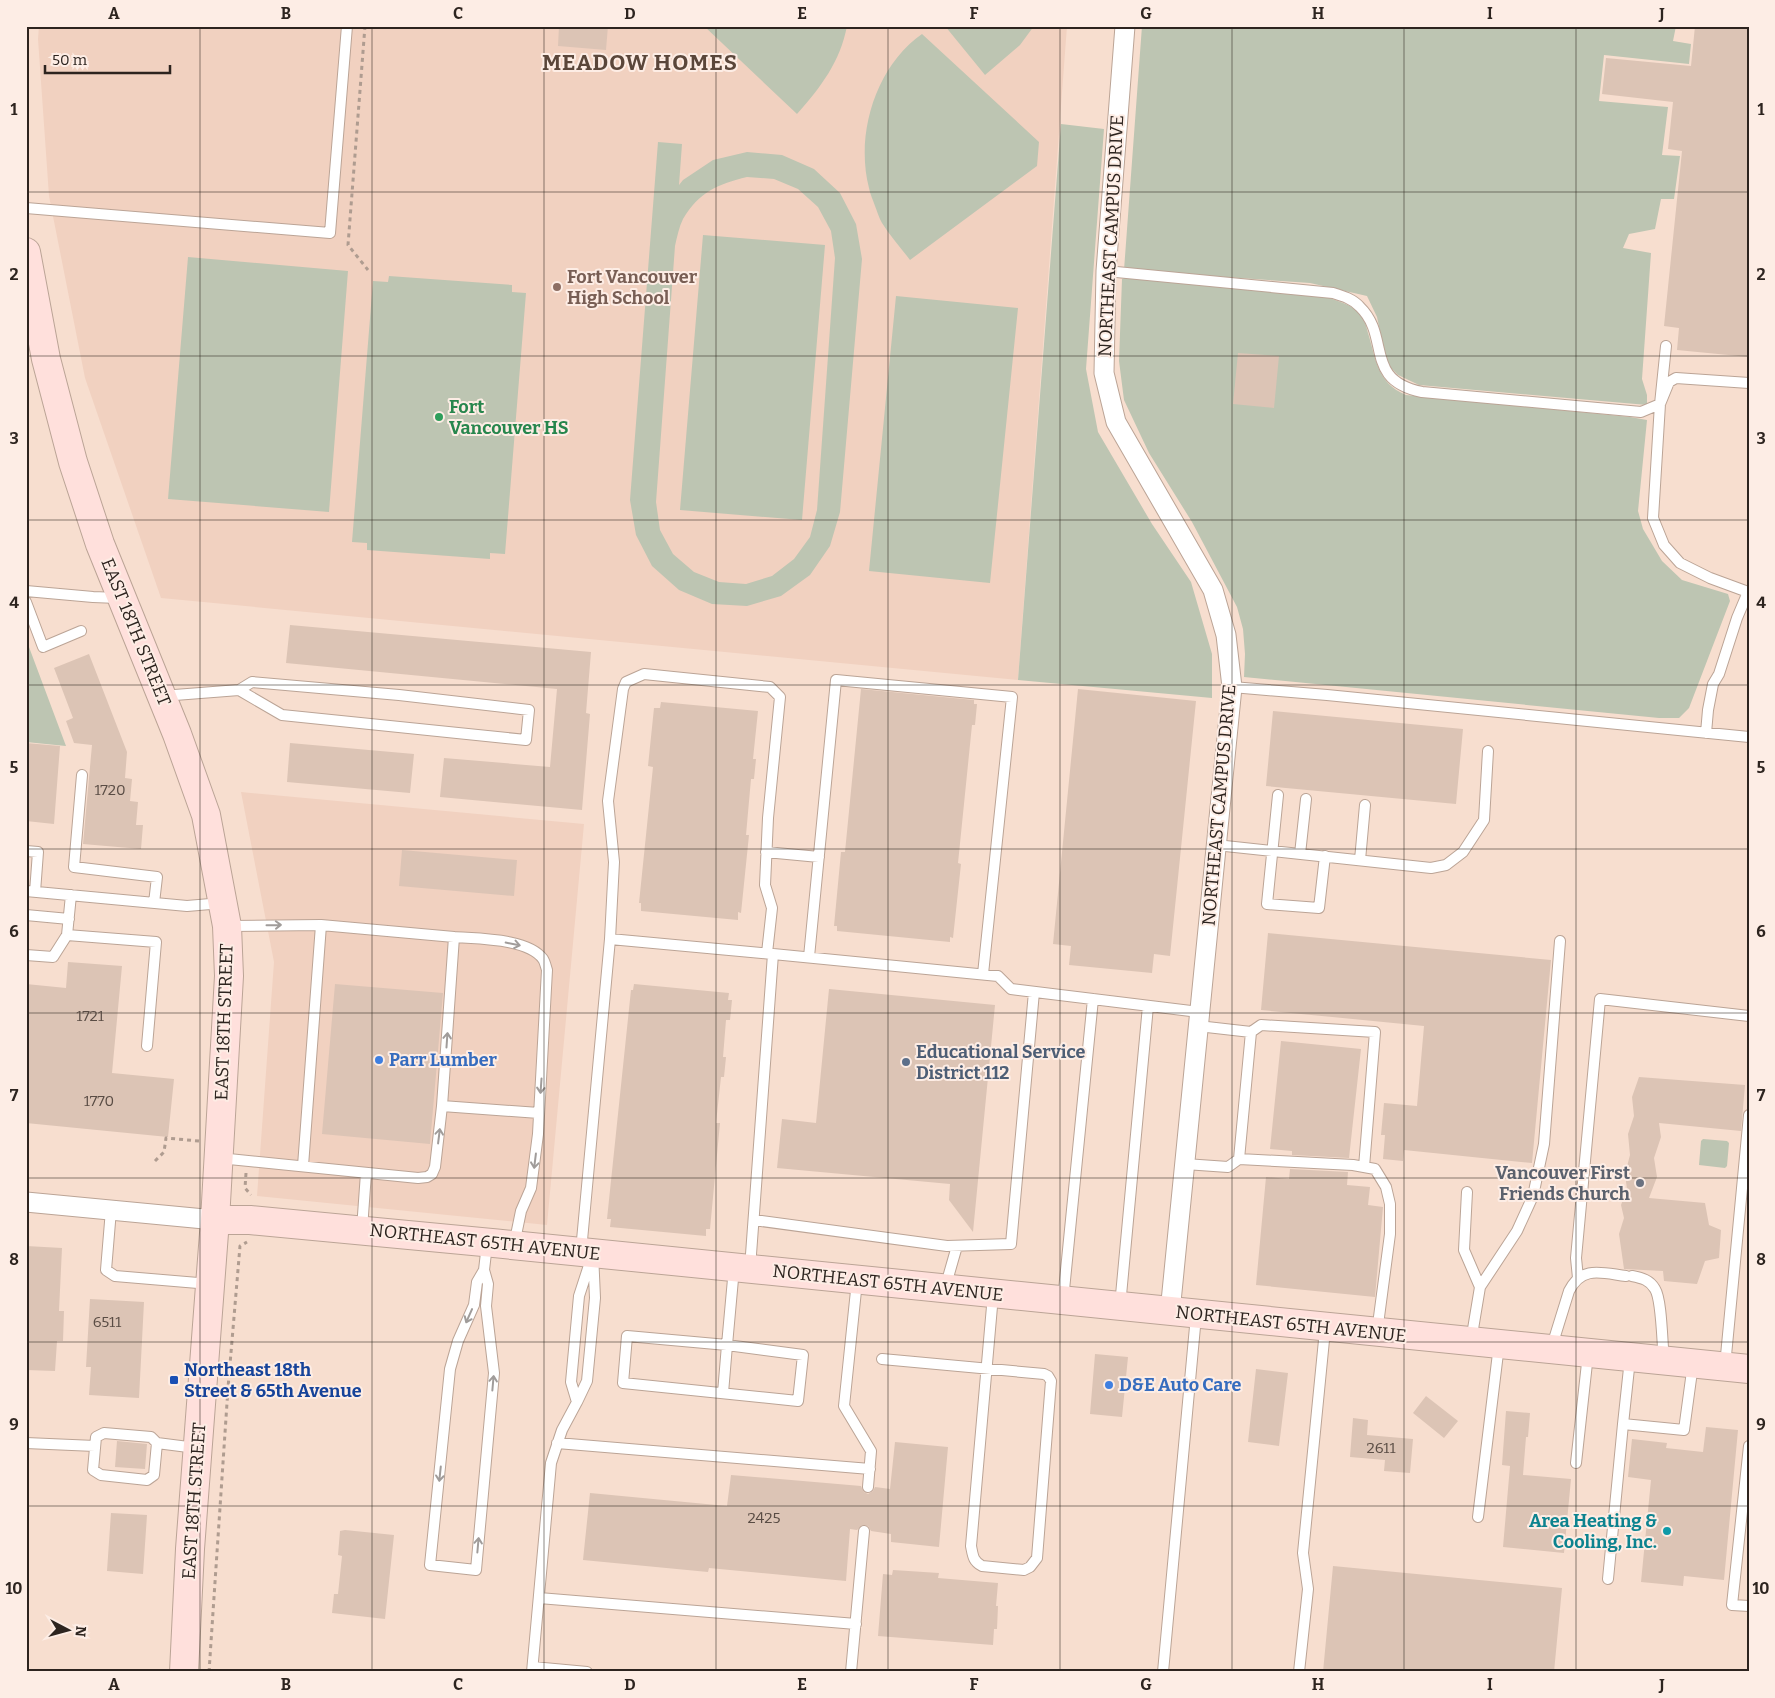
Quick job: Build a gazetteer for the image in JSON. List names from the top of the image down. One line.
{"streets":{"street":["NORTHEAST CAMPUS DRIVE","EAST 18TH STREET","NORTHEAST 65TH AVENUE"]},"crossings":[["NORTHEAST CAMPUS DRIVE","NORTHEAST 65TH AVENUE"],["EAST 18TH STREET","NORTHEAST 65TH AVENUE"]],"districts":["MEADOW HOMES"],"places":{"other":["Fort Vancouver High School","Fort Vancouver HS","Parr Lumber","Educational Service District 112","Vancouver First Friends Church","D&E Auto Care","Area Heating & Cooling, Inc."],"transit":["Northeast 18th Street & 65th Avenue"]},"house_numbers":["1720","1721","1770","6511","2611","2425"],"scale_bar":"50 m","north":"right","grid":{"columns":["A","B","C","D","E","F","G","H","I","J"],"rows":["1","2","3","4","5","6","7","8","9","10"]}}
